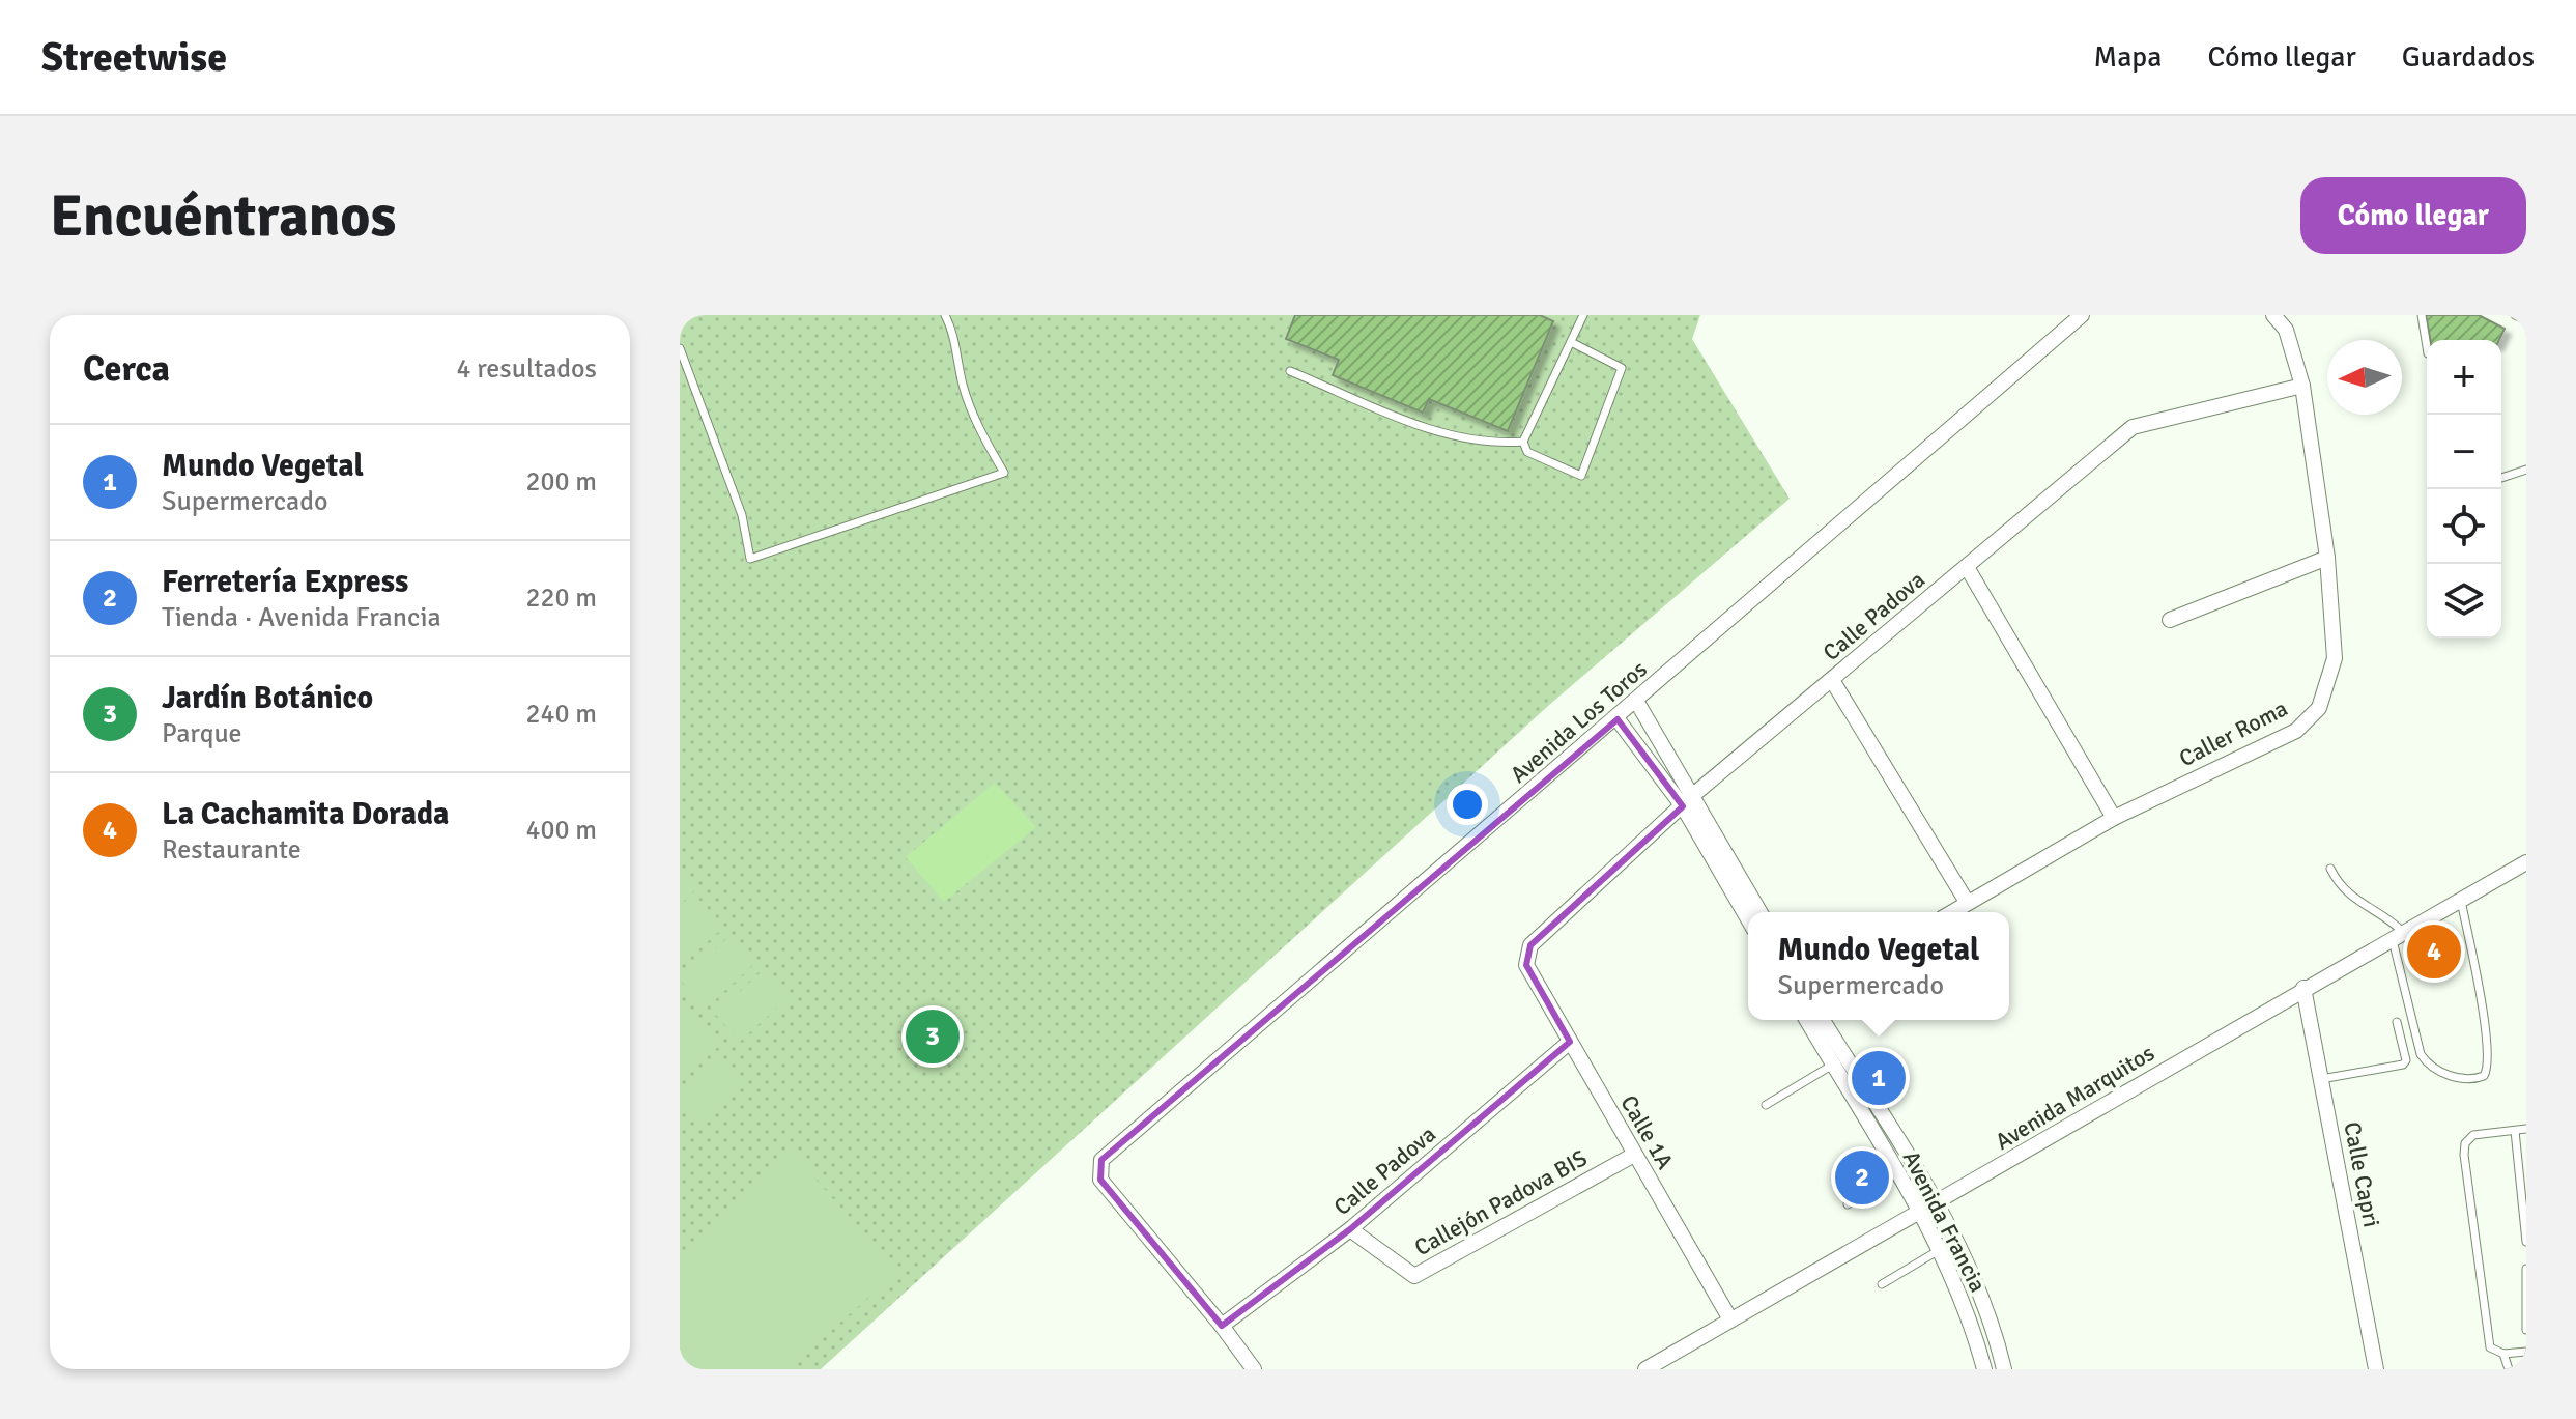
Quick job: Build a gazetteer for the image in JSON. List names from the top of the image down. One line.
{"streets":{"street":["Calle Padova","Avenida Los Toros","Caller Roma","Avenida Marquitos","Calle 1A","Calle Capri","Callejón Padova BIS","Avenida Francia"]},"crossings":[["Calle Padova","Avenida Los Toros"],["Calle Padova","Caller Roma"],["Calle Padova","Calle 1A"],["Calle Padova","Callejón Padova BIS"],["Avenida Marquitos","Calle 1A"],["Avenida Marquitos","Calle Capri"],["Avenida Marquitos","Avenida Francia"],["Calle 1A","Callejón Padova BIS"]],"north":"left","page":{"header":"Streetwise","nav":["Mapa","Cómo llegar","Guardados"],"buttons":"Cómo llegar","title":"Encuéntranos","heading":["Cerca","4 resultados"],"map_buttons":["+","−"],"list":[{"mark":"1","name":"Mundo Vegetal","note":"Supermercado","value":"200 m"},{"mark":"2","name":"Ferretería Express","note":"Tienda · Avenida Francia","value":"220 m"},{"mark":"3","name":"Jardín Botánico","note":"Parque","value":"240 m"},{"mark":"4","name":"La Cachamita Dorada","note":"Restaurante","value":"400 m"}],"popup":["Mundo Vegetal","Supermercado"],"pins":["4","3","1","2"]}}
